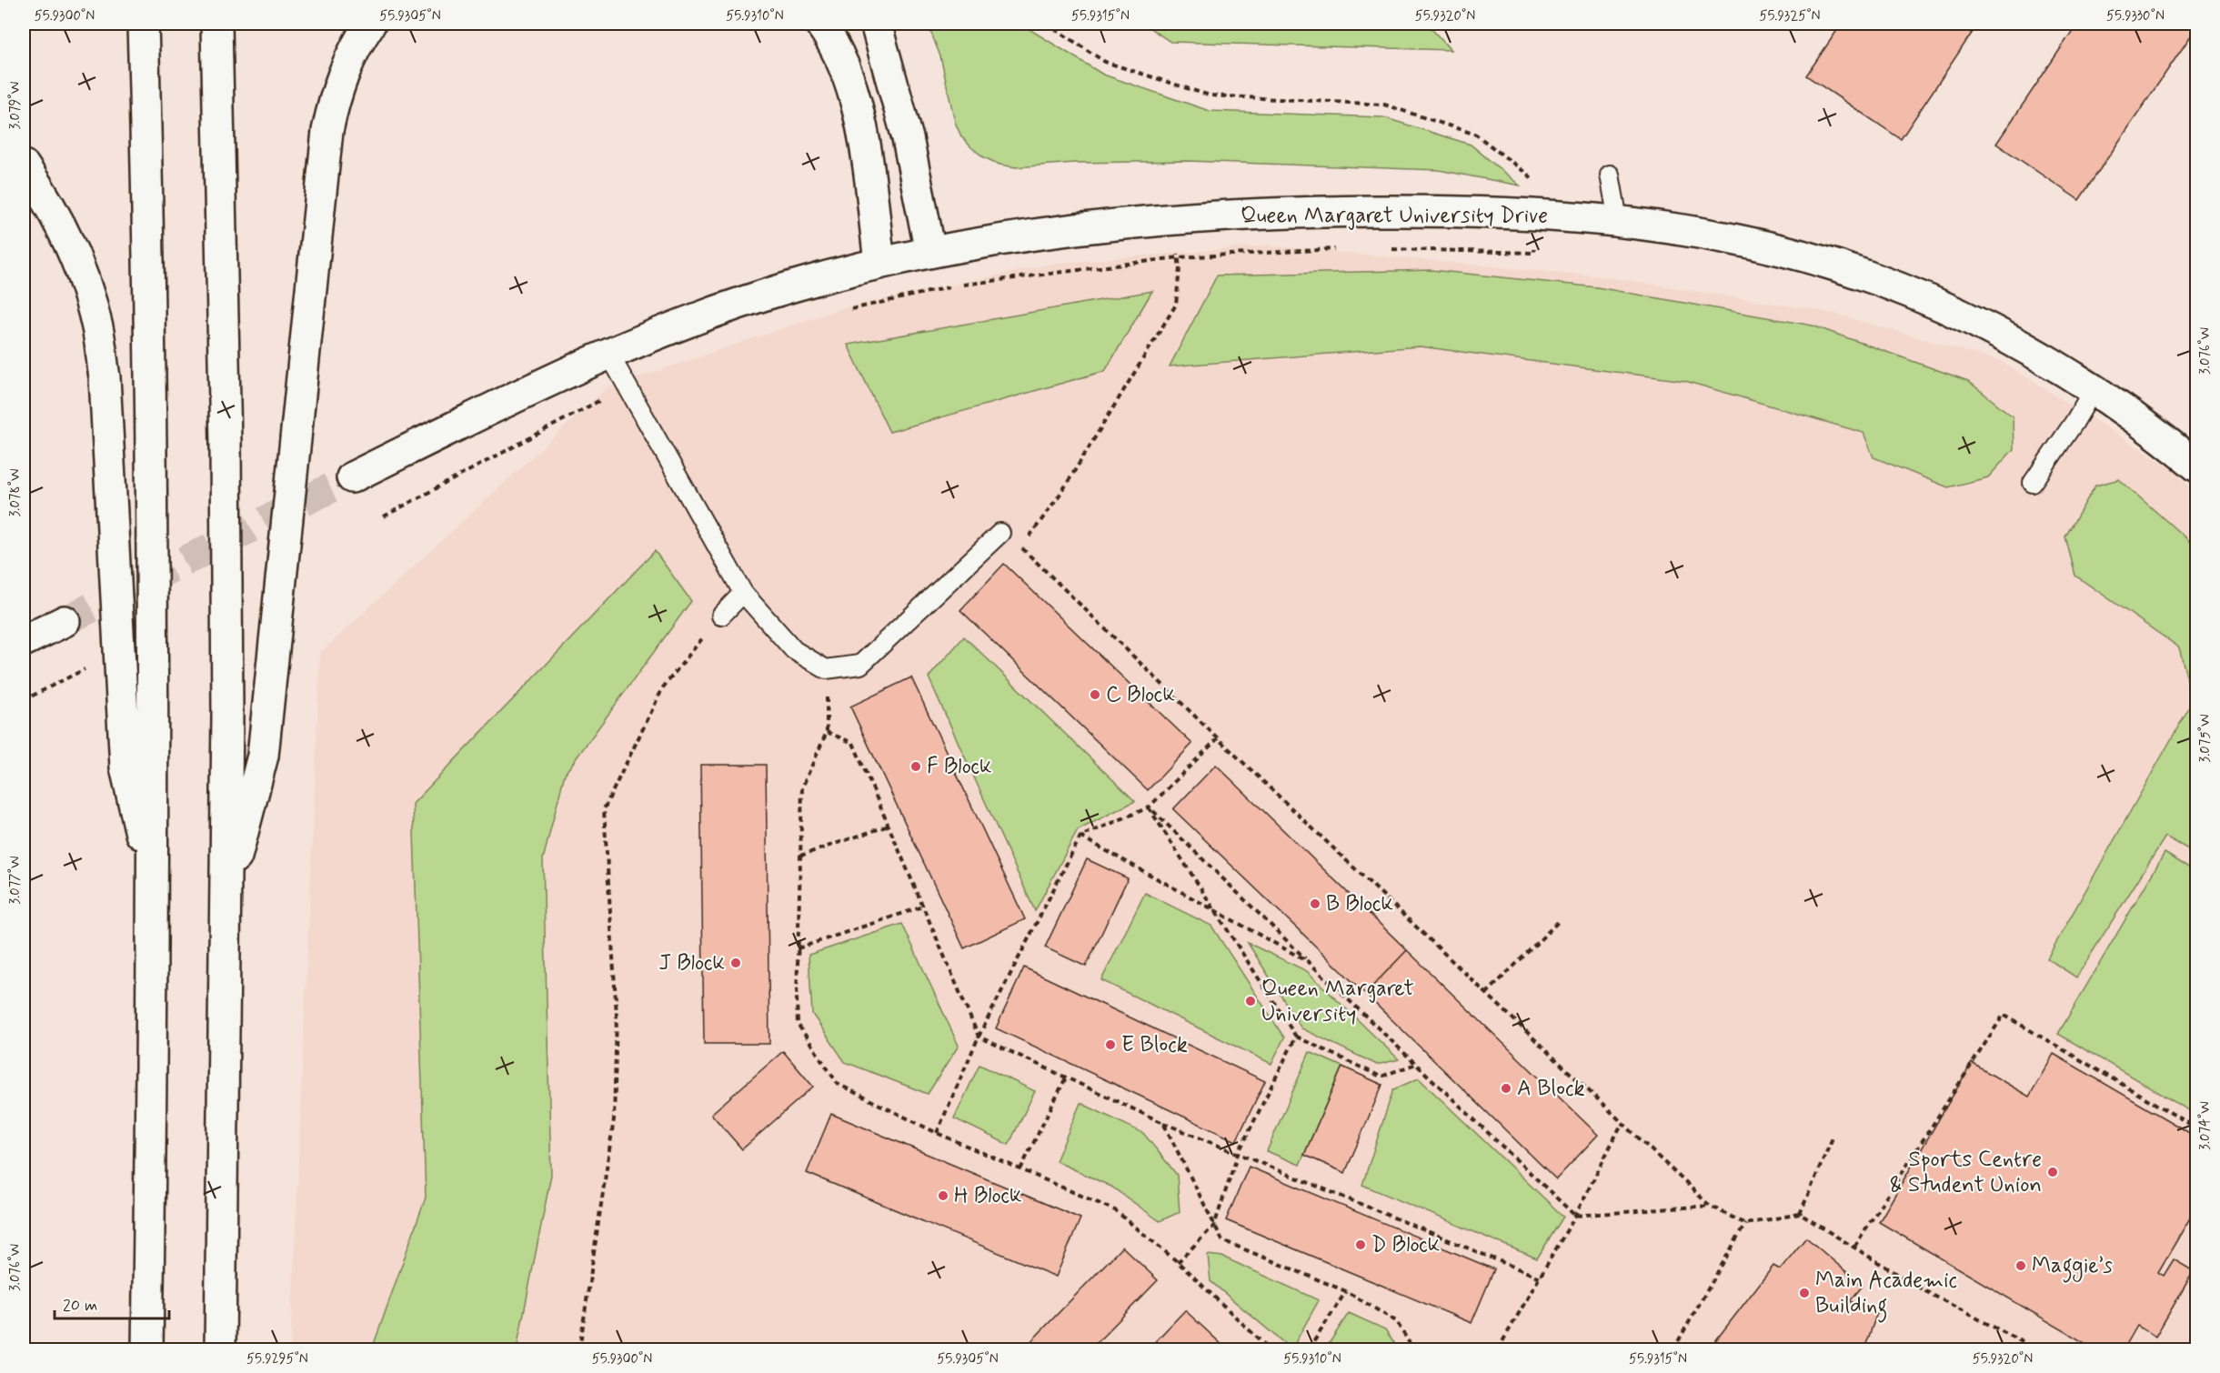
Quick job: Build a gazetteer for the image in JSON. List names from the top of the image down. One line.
{"streets":{"main road":["Queen Margaret University Drive"]},"places":["C Block","F Block","B Block","J Block","Queen Margaret University","E Block","A Block","Sports Centre & Student Union","H Block","D Block","Maggie’s","Main Academic Building"],"scale_bar":"20 m","coordinates":["55.9300°N","55.9305°N","55.9310°N","55.9315°N","55.9320°N","55.9325°N","55.9330°N","3.079°W","3.076°W","3.078°W","3.075°W","3.077°W","3.074°W","55.9295°N"]}
